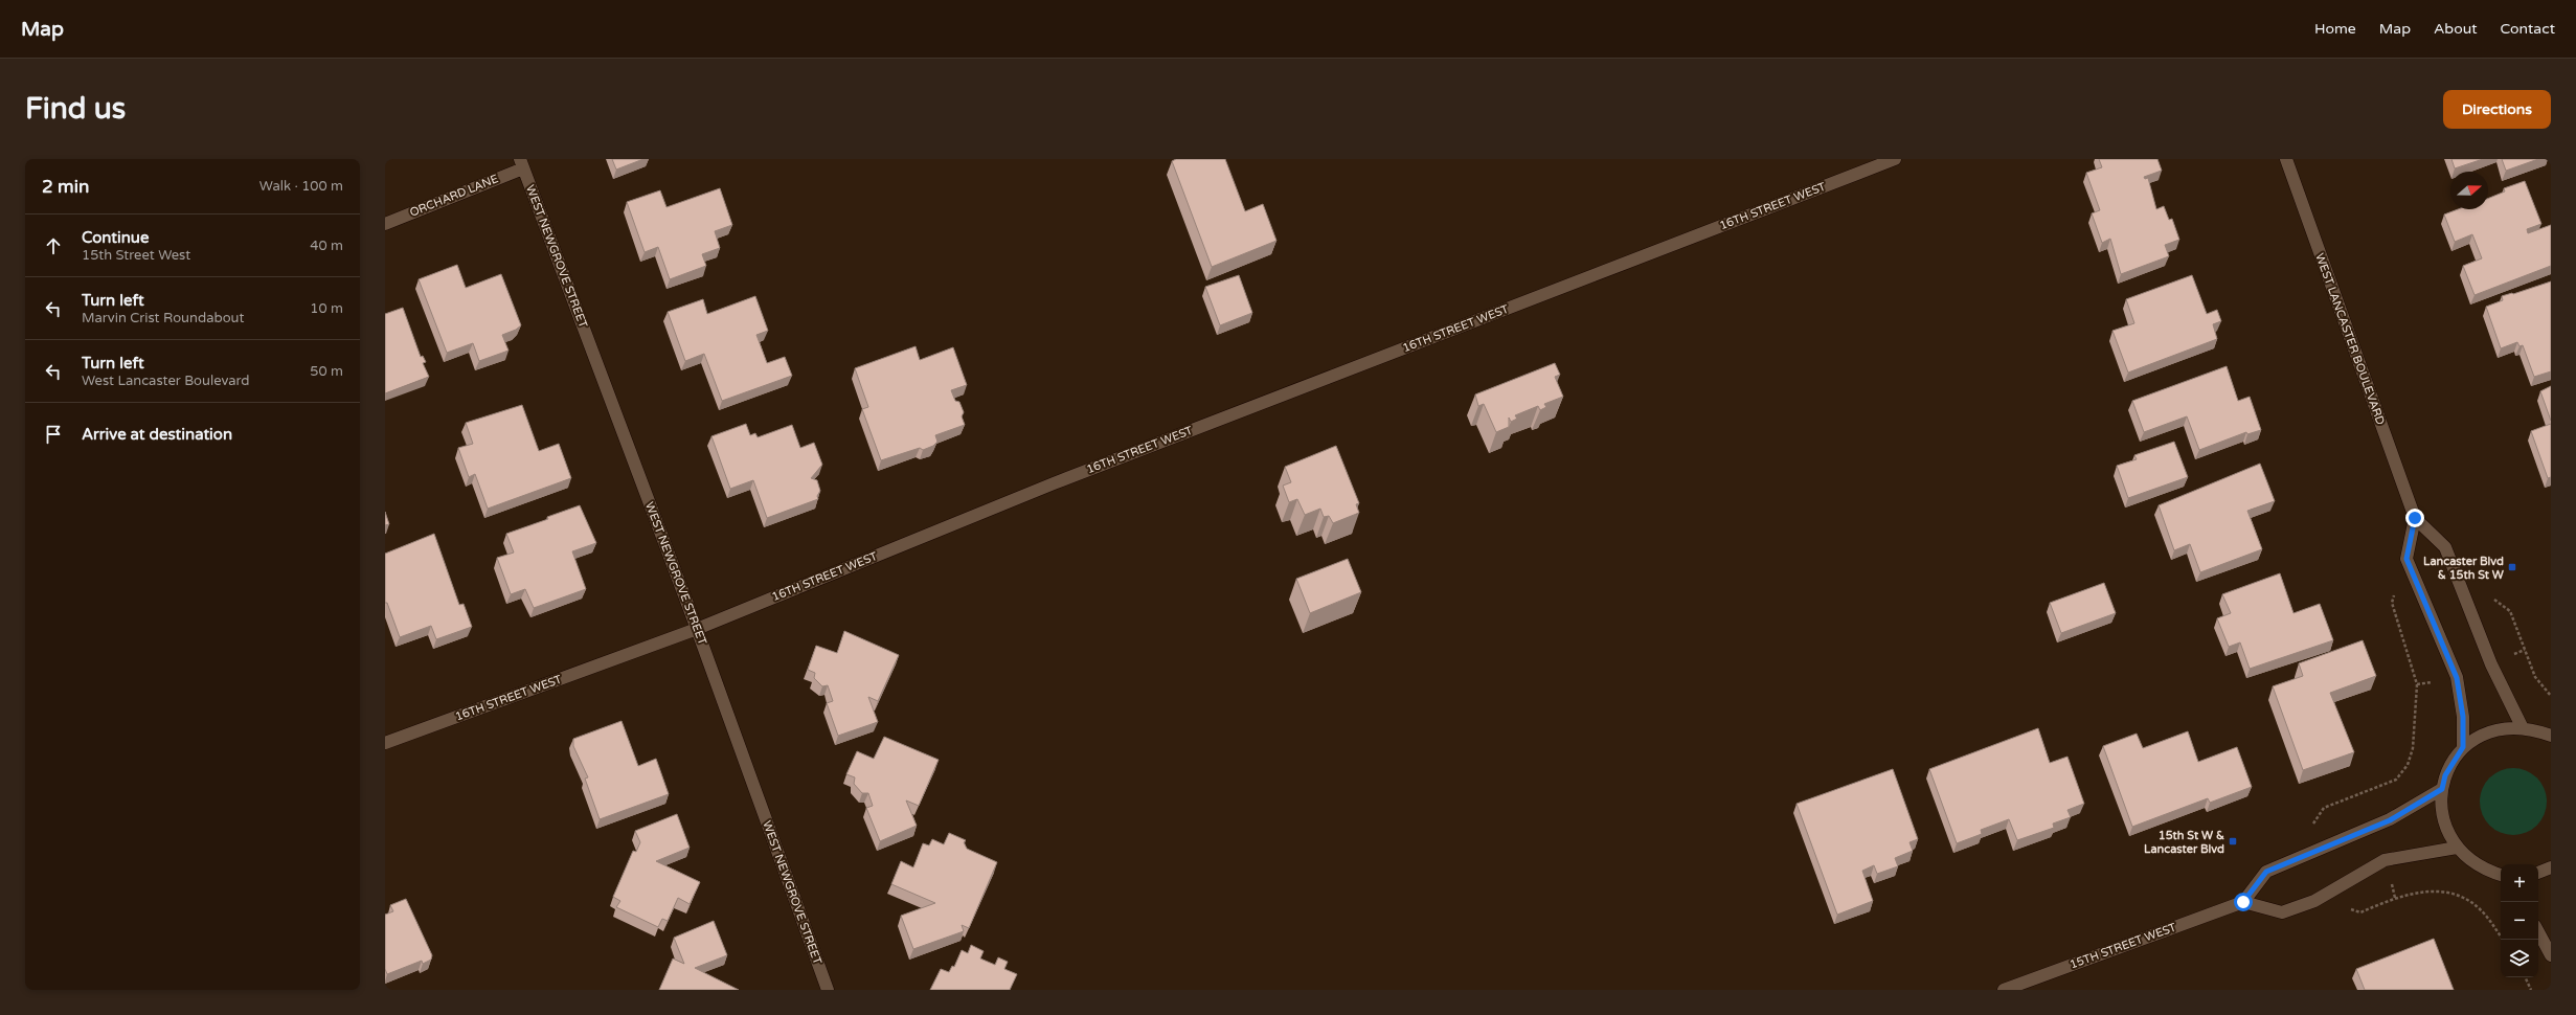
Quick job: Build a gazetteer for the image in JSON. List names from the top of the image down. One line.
{"streets":{"street":["ORCHARD LANE","16TH STREET WEST","WEST NEWGROVE STREET","WEST LANCASTER BOULEVARD","15TH STREET WEST"]},"crossings":[["ORCHARD LANE","WEST NEWGROVE STREET"],["16TH STREET WEST","WEST NEWGROVE STREET"]],"places":{"transit":["Lancaster Blvd & 15th St W","15th St W & Lancaster Blvd"]},"north":"right","page":{"header":"Map","nav":["Home","Map","About","Contact"],"buttons":"Directions","title":"Find us","heading":["2 min","Walk · 100 m"],"list":[["Continue","15th Street West","40 m"],["Turn left","Marvin Crist Roundabout","10 m"],["Turn left","West Lancaster Boulevard","50 m"],"Arrive at destination"],"map_buttons":["+","−"]}}
